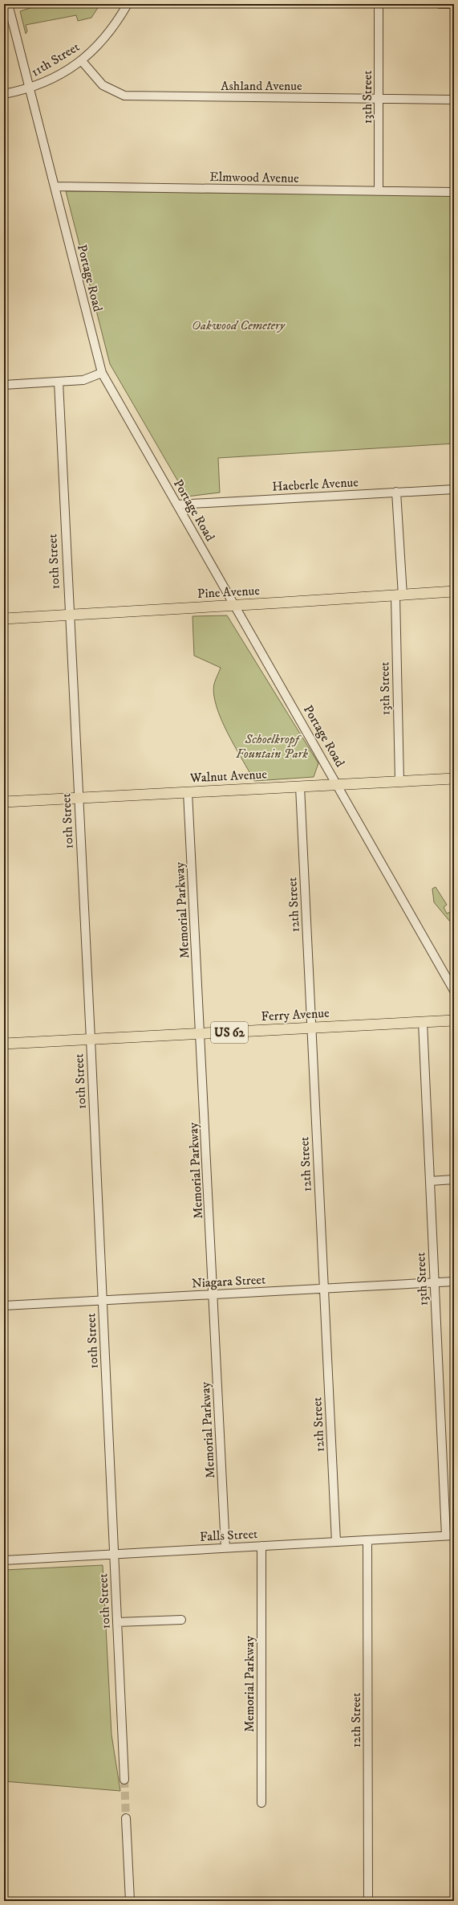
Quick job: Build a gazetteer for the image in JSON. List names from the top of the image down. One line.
{"streets":{"main road":["Pine Avenue","Walnut Avenue","Ferry Avenue","US 62"],"street":["11th Street","Ashland Avenue","13th Street","Elmwood Avenue","Portage Road","Haeberle Avenue","10th Street","12th Street","Memorial Parkway","Niagara Street","Falls Street"]},"crossings":[["11th Street","Ashland Avenue"],["11th Street","Portage Road"],["Ashland Avenue","13th Street"],["13th Street","Elmwood Avenue"],["13th Street","Haeberle Avenue"],["13th Street","Pine Avenue"],["13th Street","Walnut Avenue"],["13th Street","Ferry Avenue"],["13th Street","Niagara Street"],["13th Street","Falls Street"],["Elmwood Avenue","Portage Road"],["Portage Road","Haeberle Avenue"],["Portage Road","Pine Avenue"],["Portage Road","Walnut Avenue"],["10th Street","Pine Avenue"],["10th Street","Walnut Avenue"],["10th Street","Ferry Avenue"],["10th Street","Niagara Street"],["10th Street","Falls Street"],["Walnut Avenue","12th Street"],["Walnut Avenue","Memorial Parkway"],["12th Street","Ferry Avenue"],["12th Street","Niagara Street"],["12th Street","Falls Street"],["Memorial Parkway","Ferry Avenue"],["Memorial Parkway","Niagara Street"],["Memorial Parkway","Falls Street"]],"parks":["Oakwood Cemetery","Schoelkropf Fountain Park"]}
